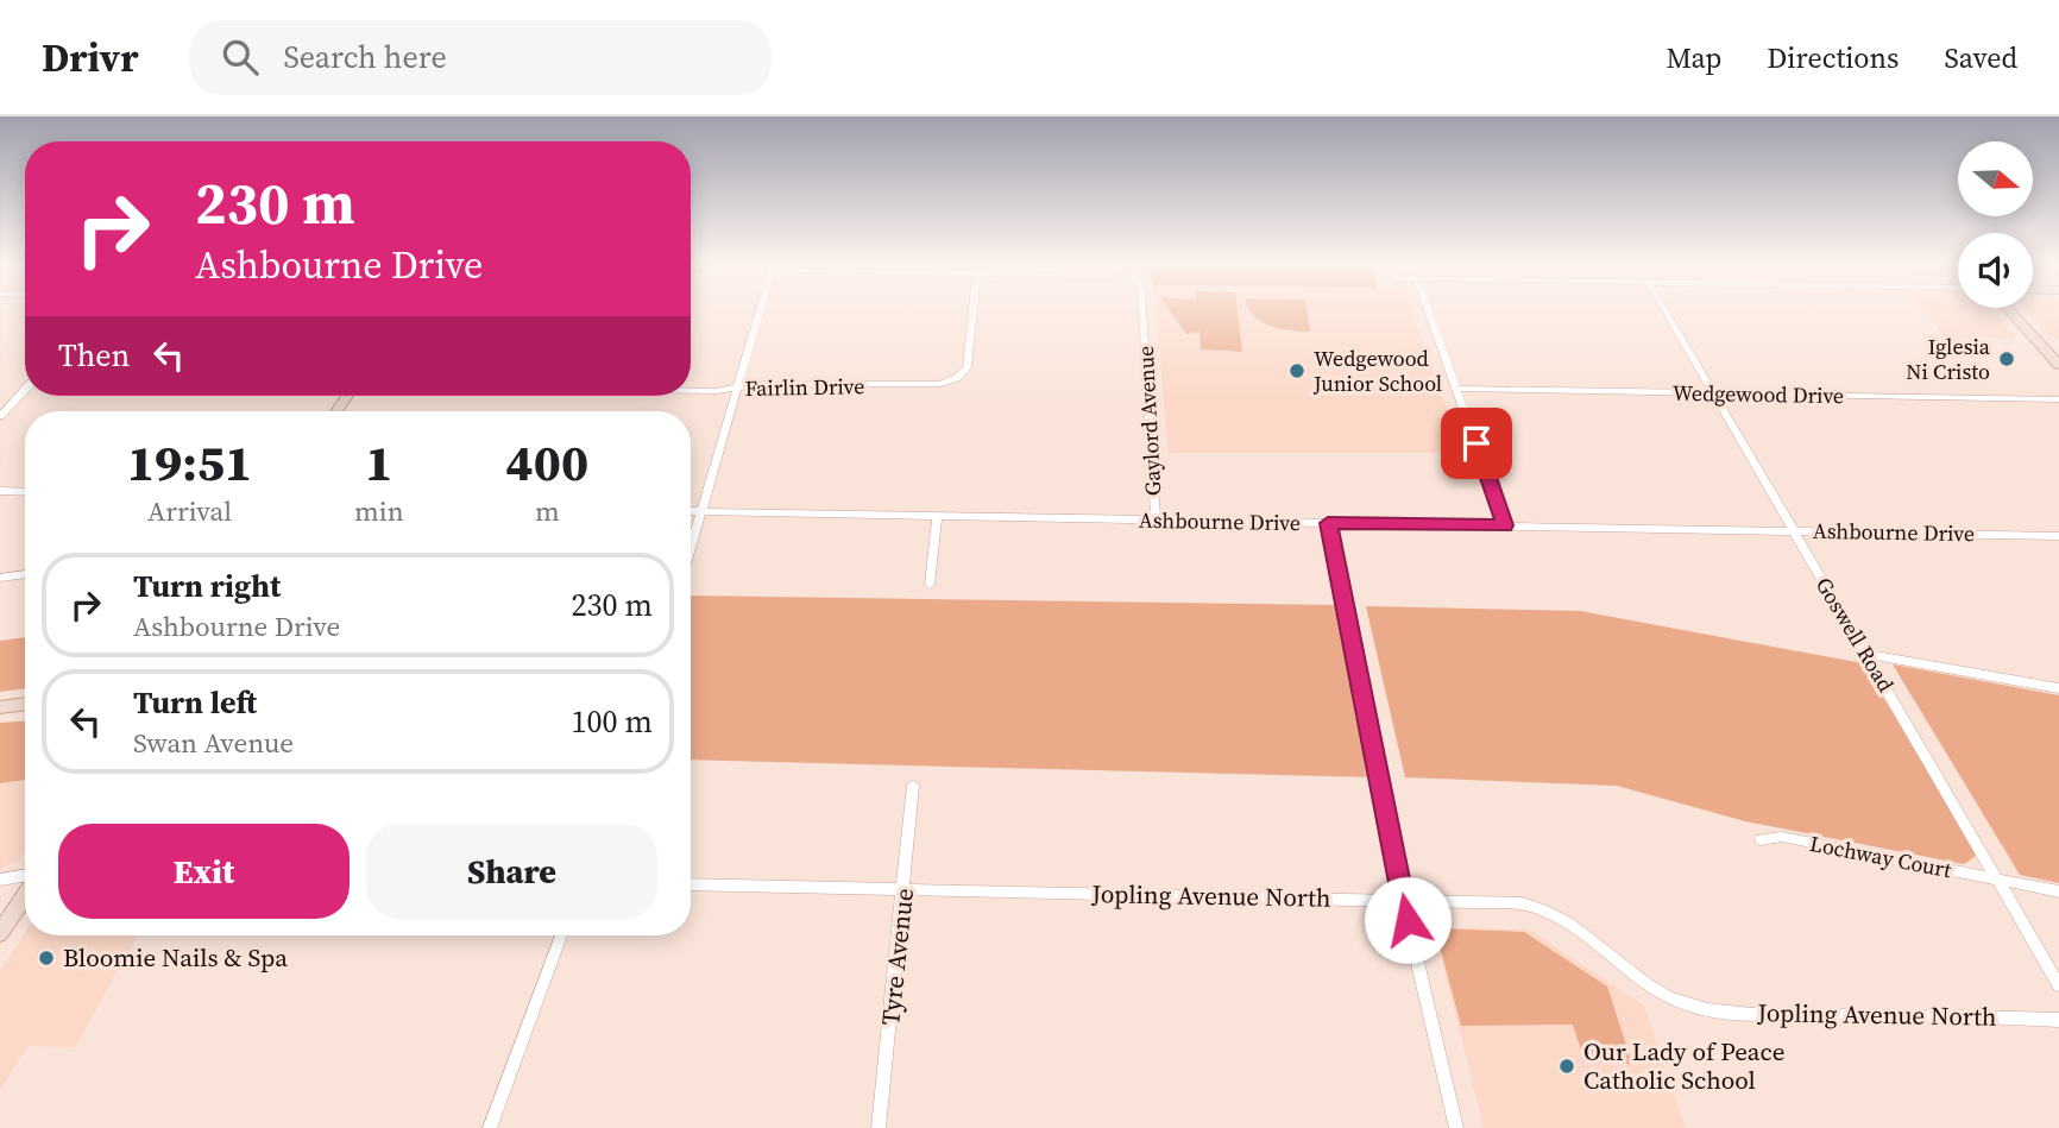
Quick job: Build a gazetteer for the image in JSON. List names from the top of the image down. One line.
{"streets":{"street":["Fairlin Drive","Wedgewood Drive","Gaylord Avenue","Ashbourne Drive","Goswell Road","Lochway Court","Jopling Avenue North","Tyre Avenue"]},"crossings":[["Wedgewood Drive","Goswell Road"],["Gaylord Avenue","Ashbourne Drive"],["Ashbourne Drive","Goswell Road"],["Goswell Road","Lochway Court"],["Jopling Avenue North","Tyre Avenue"]],"places":["Iglesia Ni Cristo","Wedgewood Junior School","Bloomie Nails & Spa","Our Lady of Peace Catholic School"],"north":"right","page":{"header":"Drivr","search":"Search here","nav":["Map","Directions","Saved"],"turn":["230 m","Ashbourne Drive"],"then":"Then","eta":["19:51","Arrival","1","min","400","m"],"list":[{"name":"Turn right","note":"Ashbourne Drive","value":"230 m"},{"name":"Turn left","note":"Swan Avenue","value":"100 m"}],"buttons":["Exit","Share"]}}
